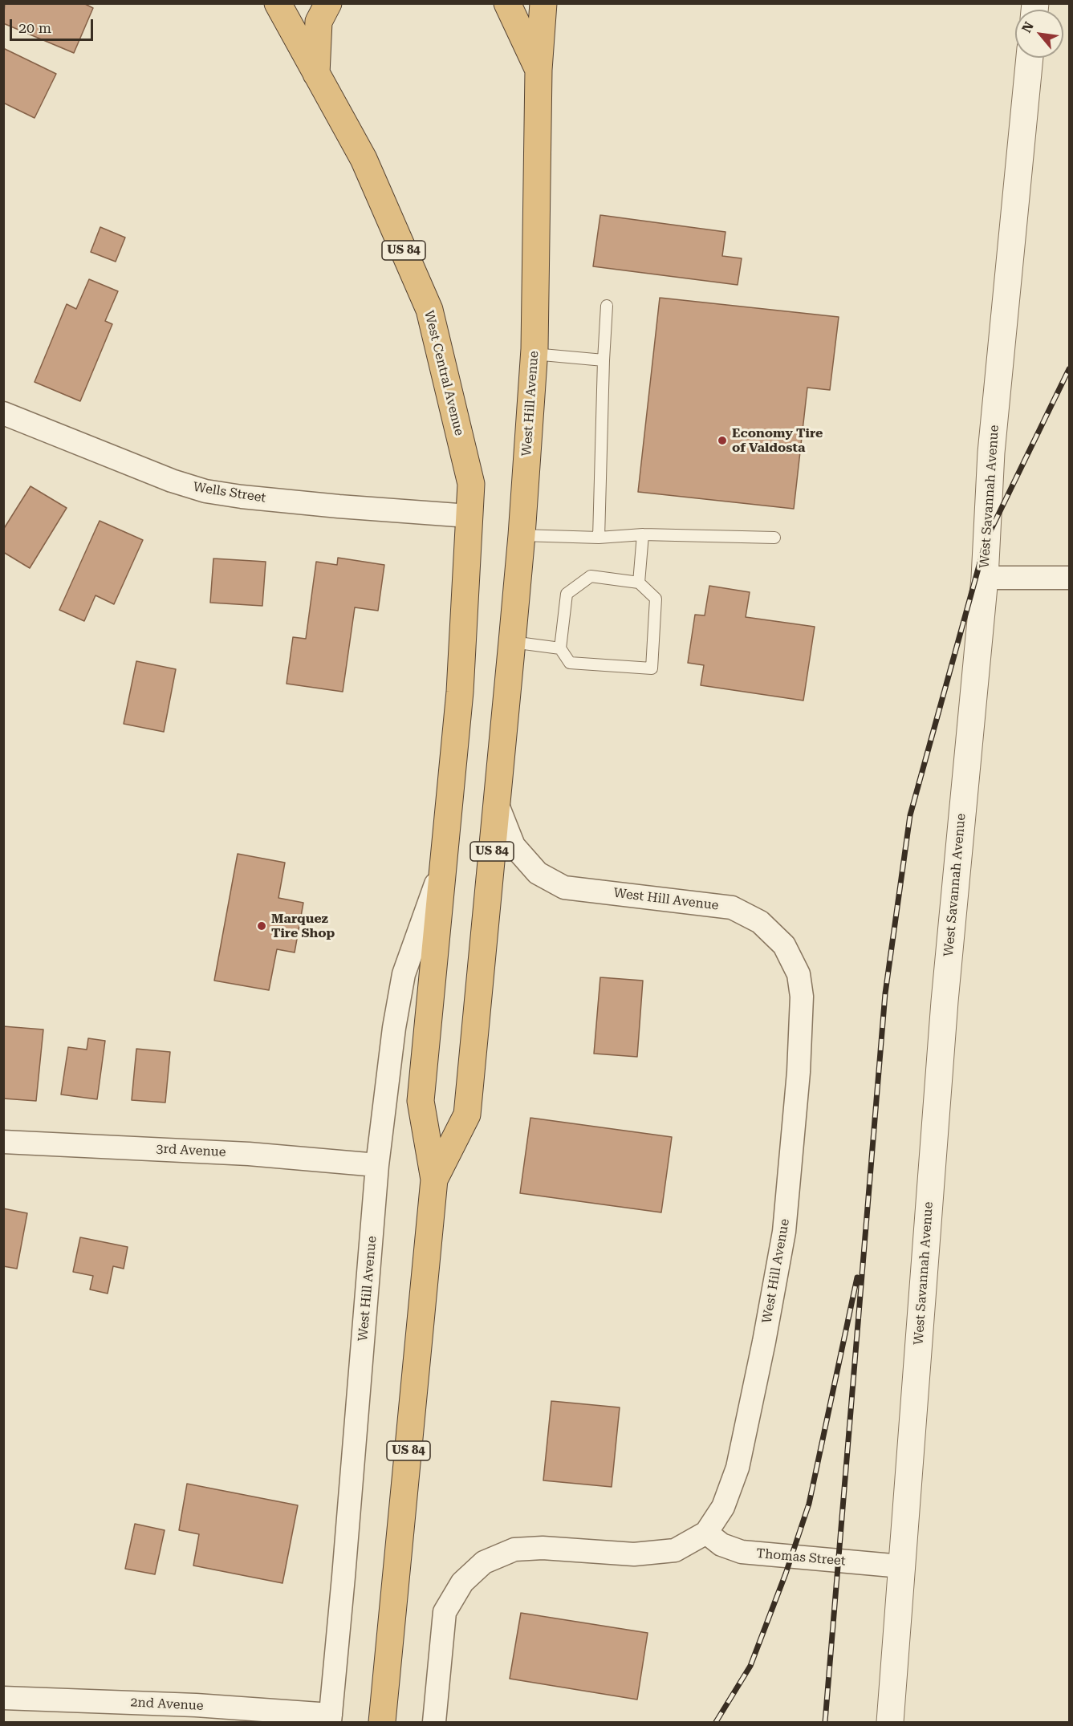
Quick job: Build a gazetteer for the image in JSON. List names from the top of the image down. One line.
{"streets":{"highway":["US 84","West Central Avenue","West Hill Avenue"],"street":["Wells Street","West Savannah Avenue","3rd Avenue","Thomas Street","2nd Avenue"]},"crossings":[["West Central Avenue","West Hill Avenue"],["West Central Avenue","Wells Street"],["West Hill Avenue","Wells Street"],["West Hill Avenue","3rd Avenue"],["West Hill Avenue","Thomas Street"],["West Hill Avenue","2nd Avenue"],["West Savannah Avenue","Thomas Street"]],"places":["Economy Tire of Valdosta","Marquez Tire Shop"],"scale_bar":"20 m","north":"top left"}
